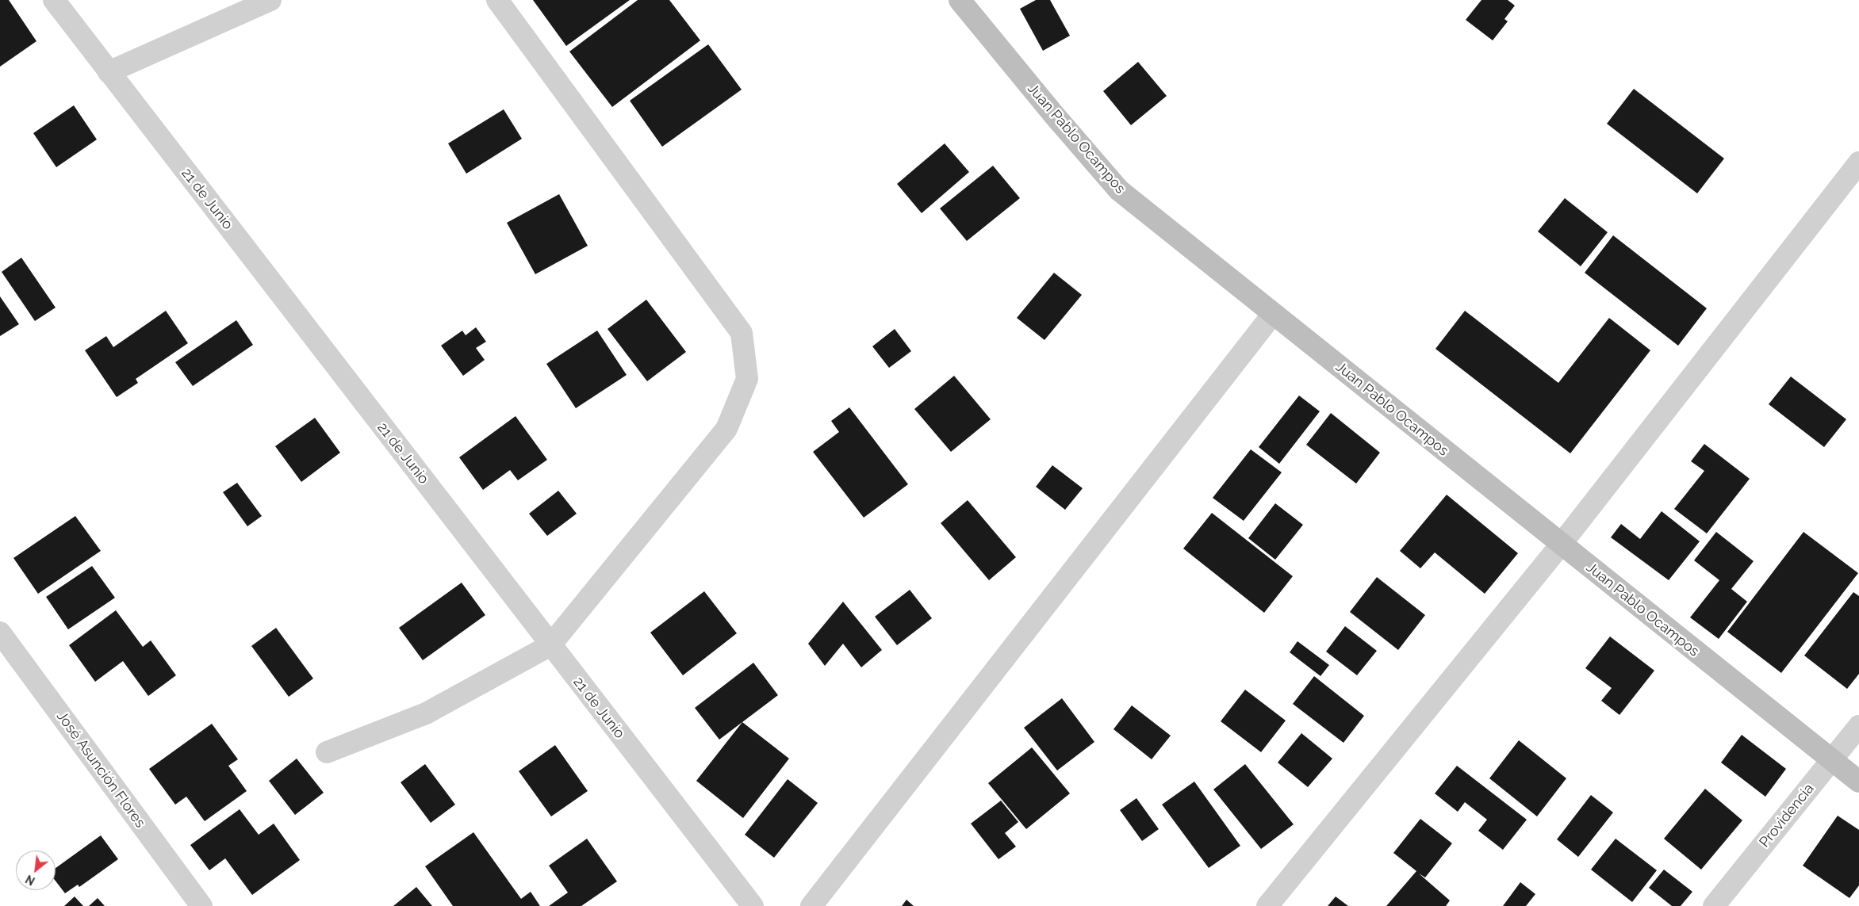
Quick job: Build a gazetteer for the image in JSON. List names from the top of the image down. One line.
{"streets":{"street":["Juan Pablo Ocampos","21 de Junio","José Asunción Flores","Providencia"]},"crossings":[["Juan Pablo Ocampos","Providencia"]],"north":"bottom left"}
